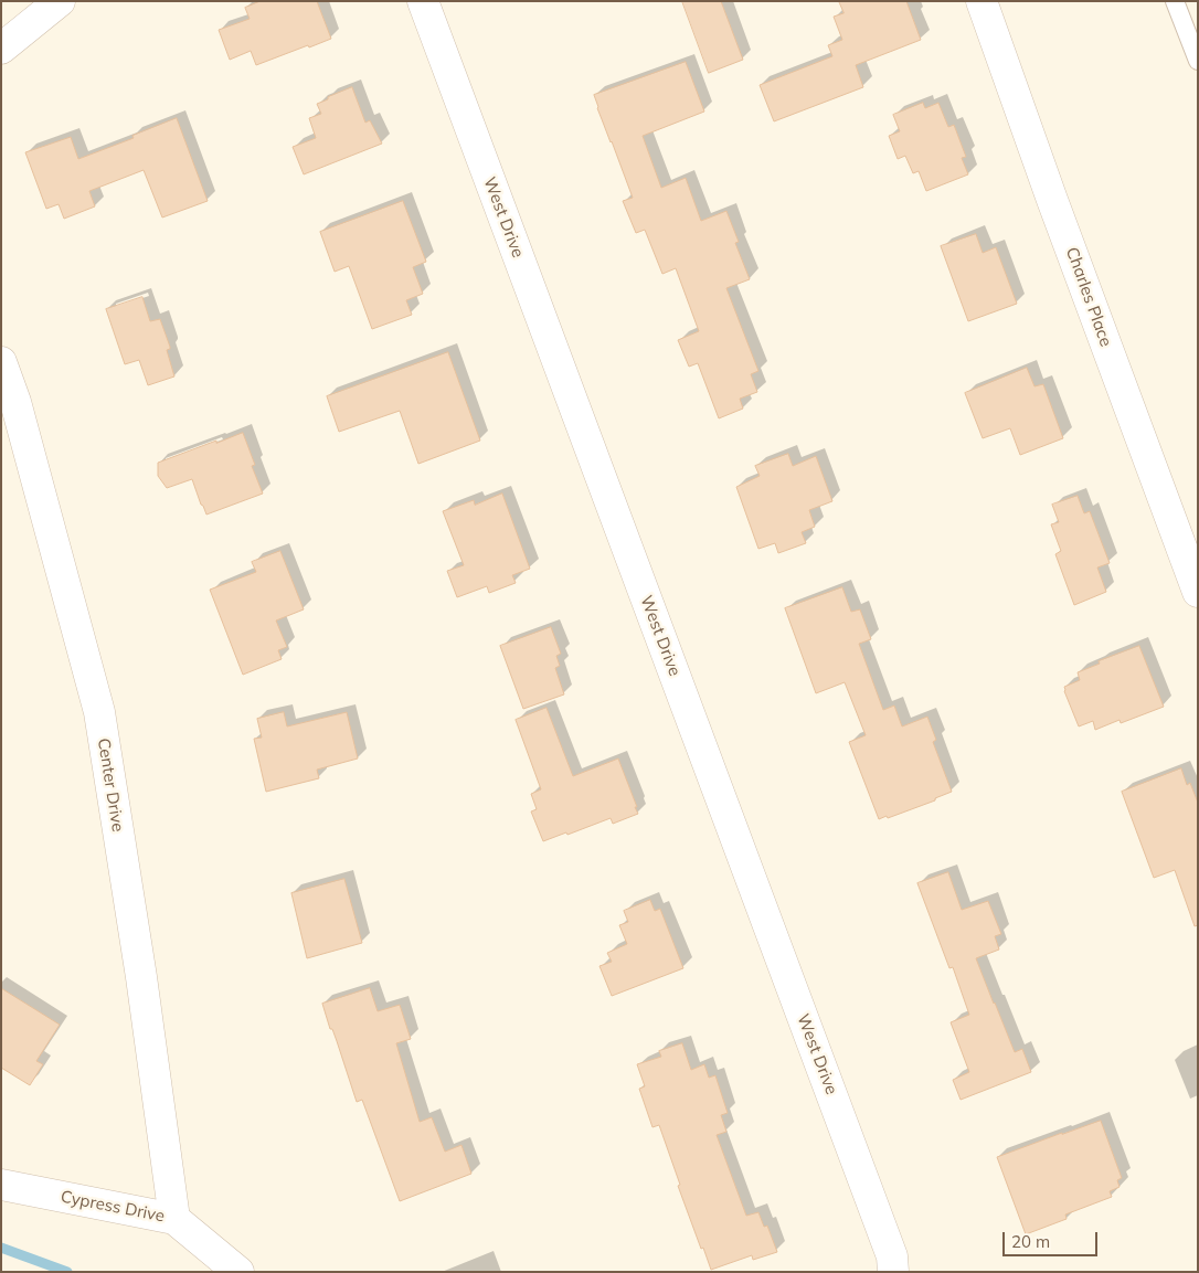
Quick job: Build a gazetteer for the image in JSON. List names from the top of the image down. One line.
{"streets":{"street":["West Drive","Charles Place","Center Drive","Cypress Drive"]},"crossings":[["Center Drive","Cypress Drive"]],"scale_bar":"20 m"}
